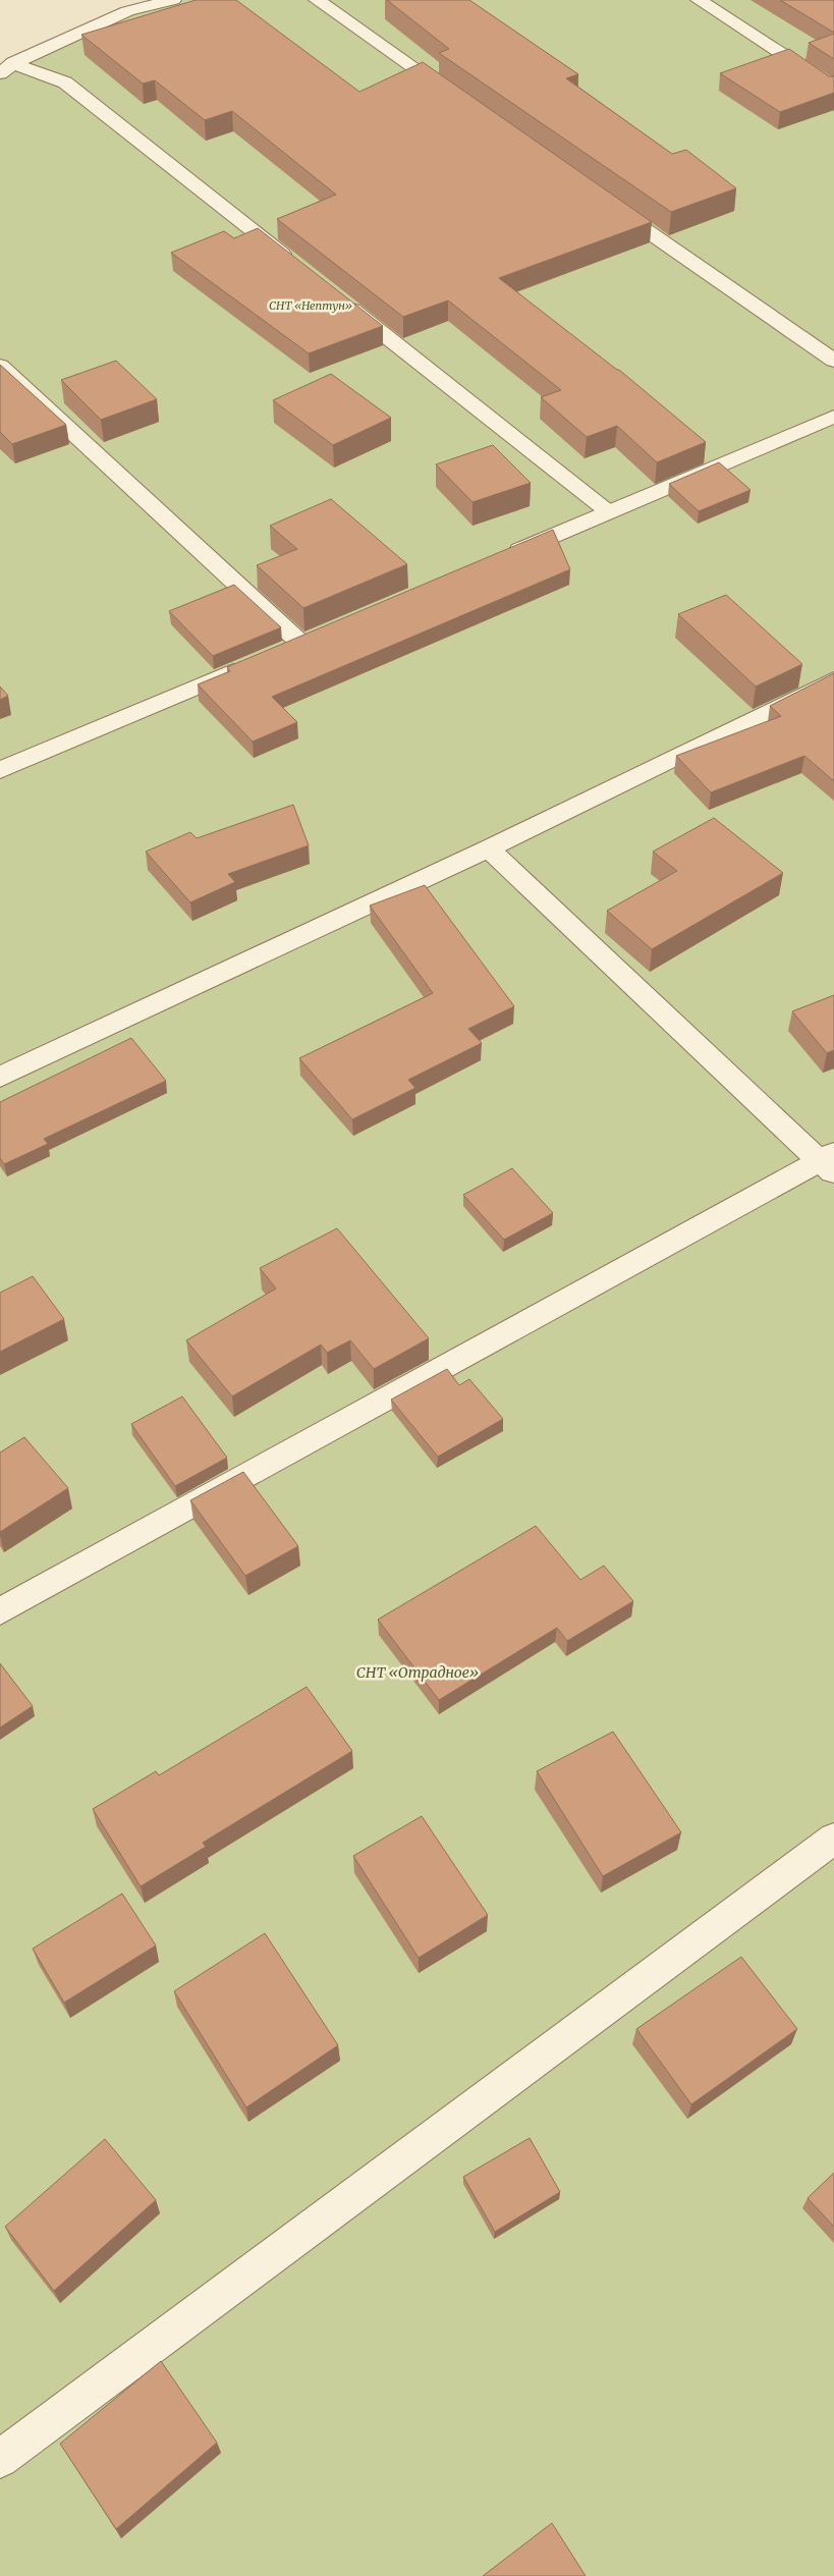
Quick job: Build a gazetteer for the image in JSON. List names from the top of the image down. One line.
{"parks":["СНТ «Нептун»","СНТ «Отрадное»"]}
